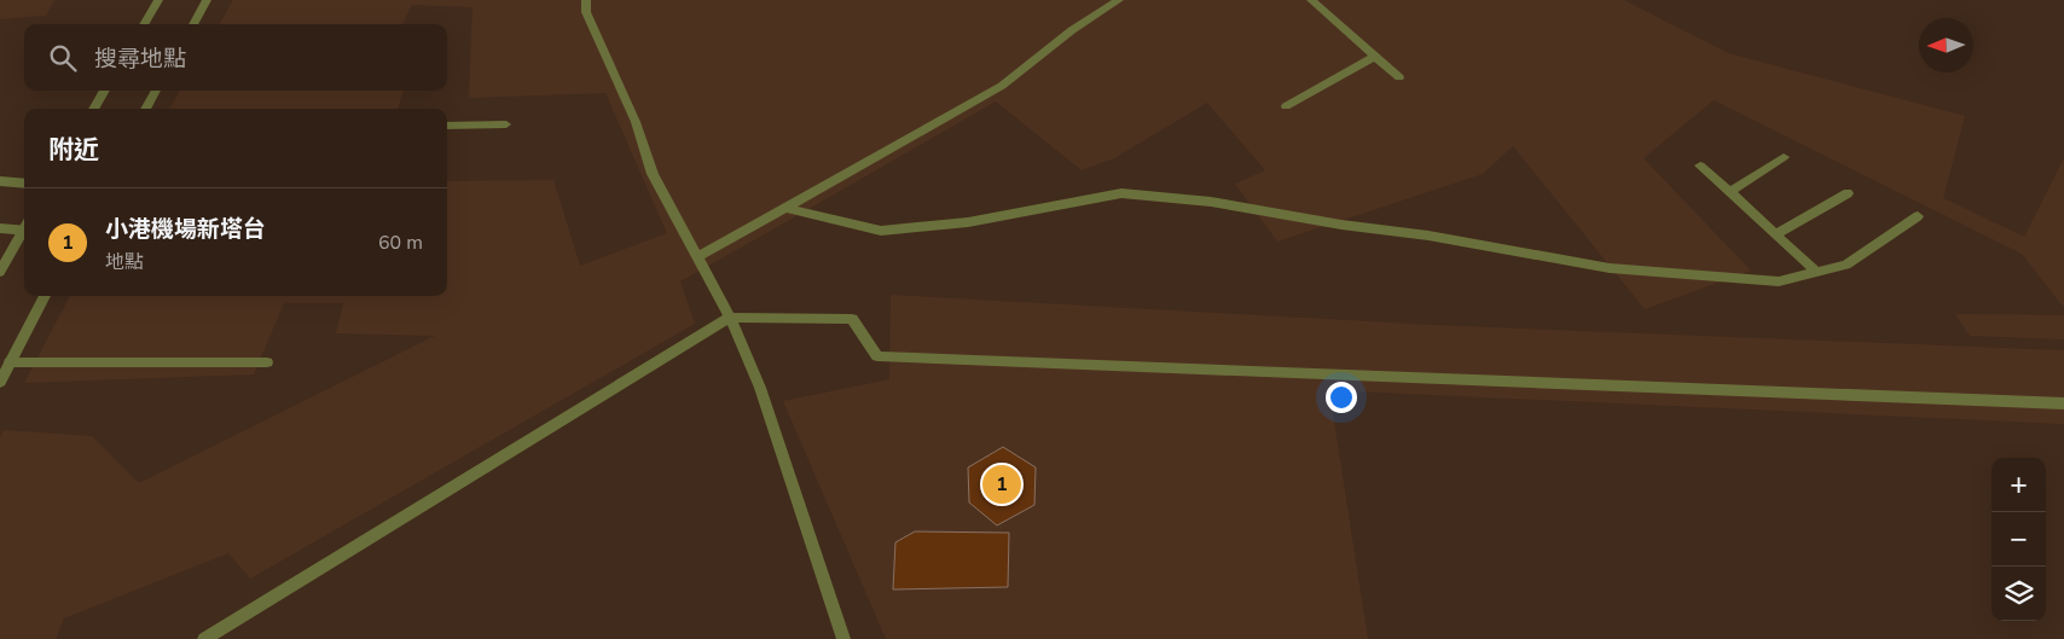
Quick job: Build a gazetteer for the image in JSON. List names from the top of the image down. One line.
{"north":"left","page":{"search":"搜尋地點","heading":"附近","list":[{"mark":"1","name":"小港機場新塔台","note":"地點","value":"60 m"}],"map_buttons":["+","−"],"pins":"1"}}
